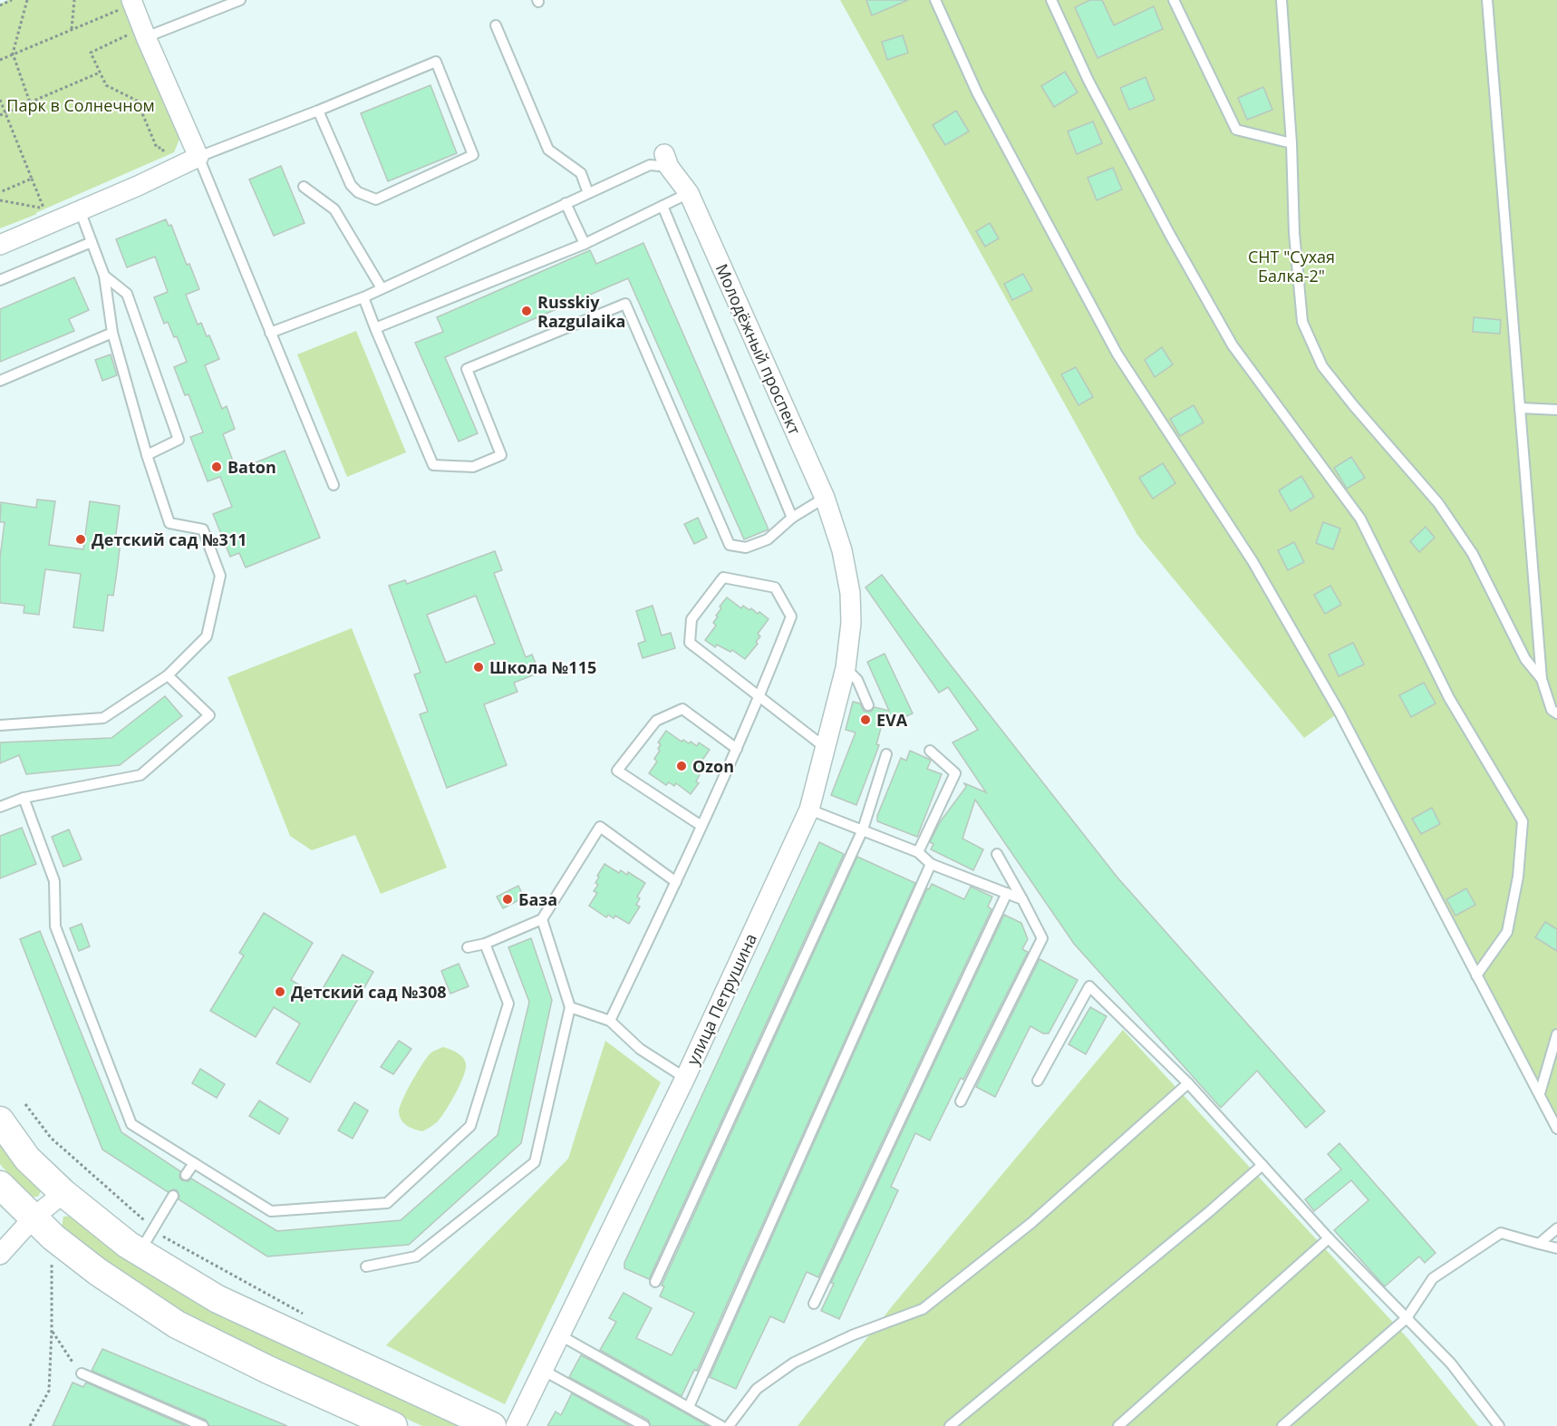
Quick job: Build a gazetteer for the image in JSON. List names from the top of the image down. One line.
{"streets":{"street":["Молодёжный проспект","улица Петрушина"]},"crossings":[["Молодёжный проспект","улица Петрушина"]],"parks":["Парк в Солнечном","СНТ \"Сухая Балка-2\""],"places":["Russkiy Razgulaika","Baton","Детский сад №311","Школа №115","EVA","Ozon","База","Детский сад №308"]}
